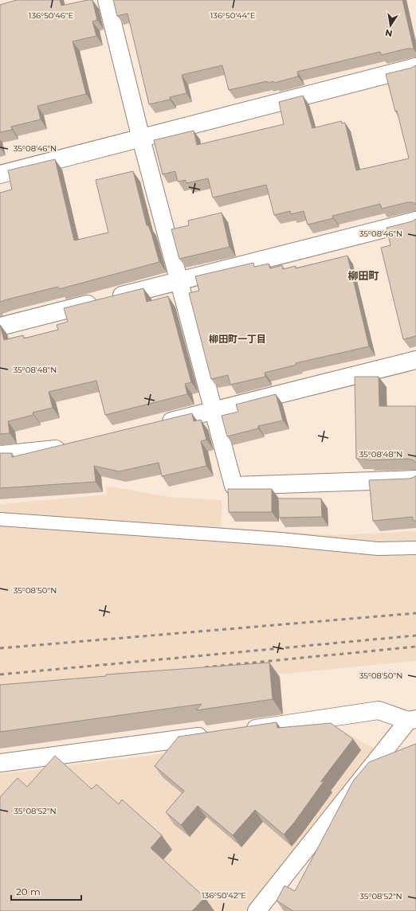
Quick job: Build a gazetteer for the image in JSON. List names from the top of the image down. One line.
{"districts":["柳田町","柳田町一丁目"],"scale_bar":"20 m","north":"bottom","coordinates":["136°50'46\"E","136°50'44\"E","35°08'46\"N","35°08'48\"N","35°08'50\"N","35°08'52\"N","136°50'42\"E"]}
